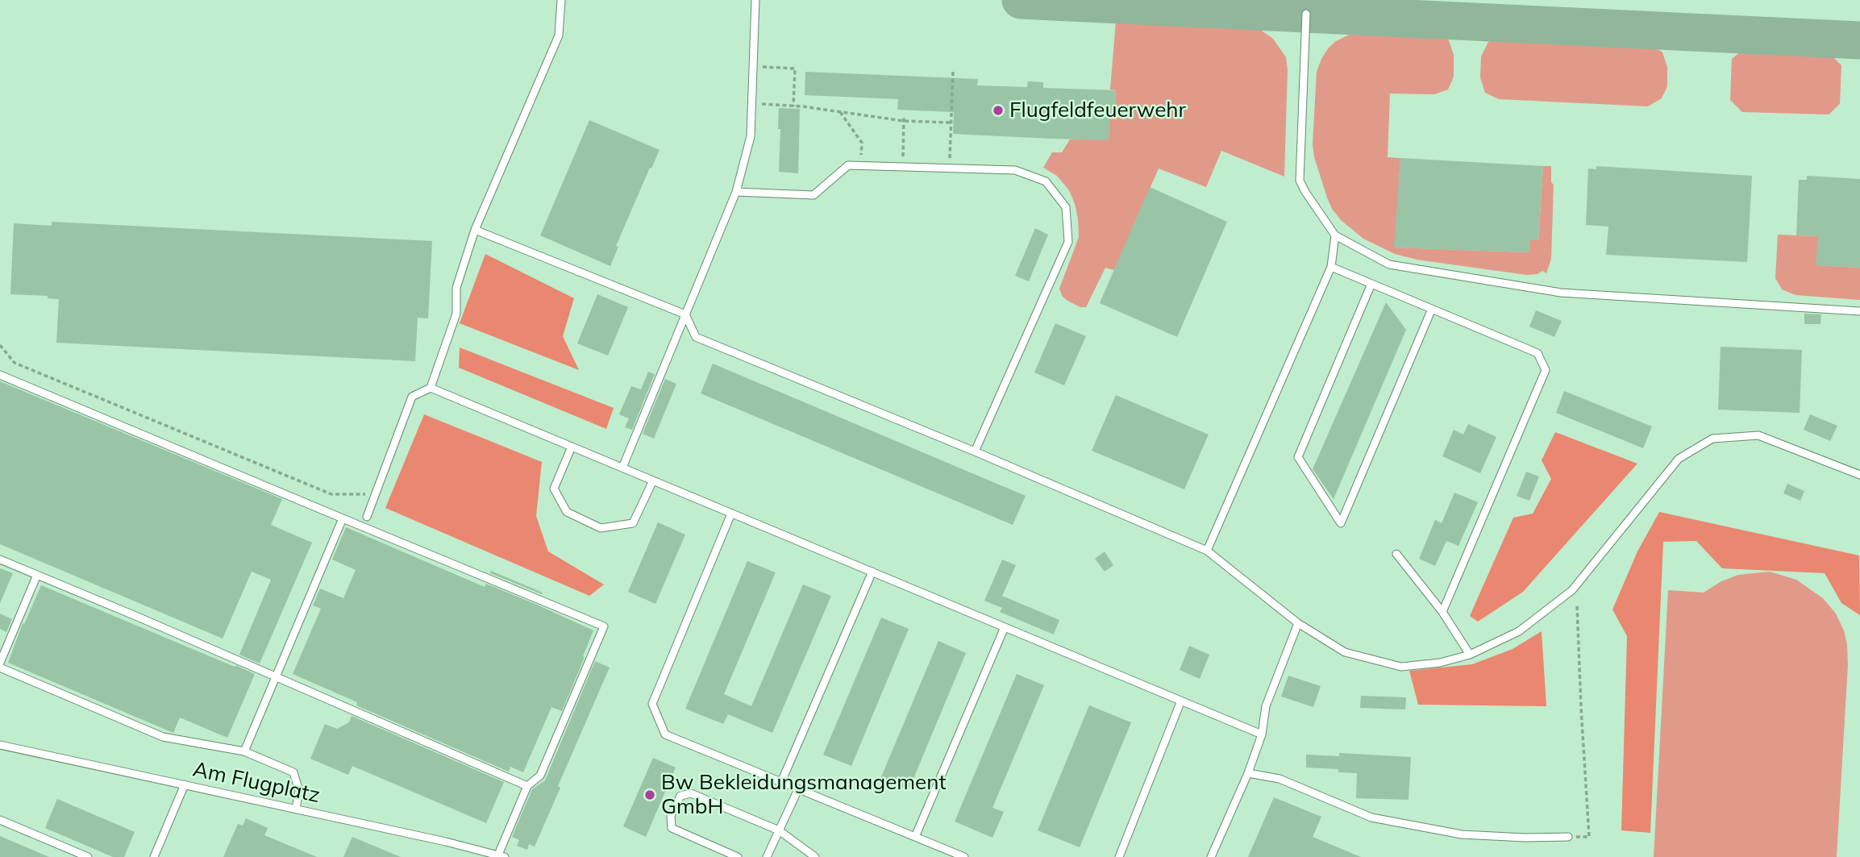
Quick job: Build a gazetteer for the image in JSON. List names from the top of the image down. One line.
{"streets":{"lane":["Am Flugplatz"]},"places":["Flugfeldfeuerwehr","Bw Bekleidungsmanagement GmbH"]}
